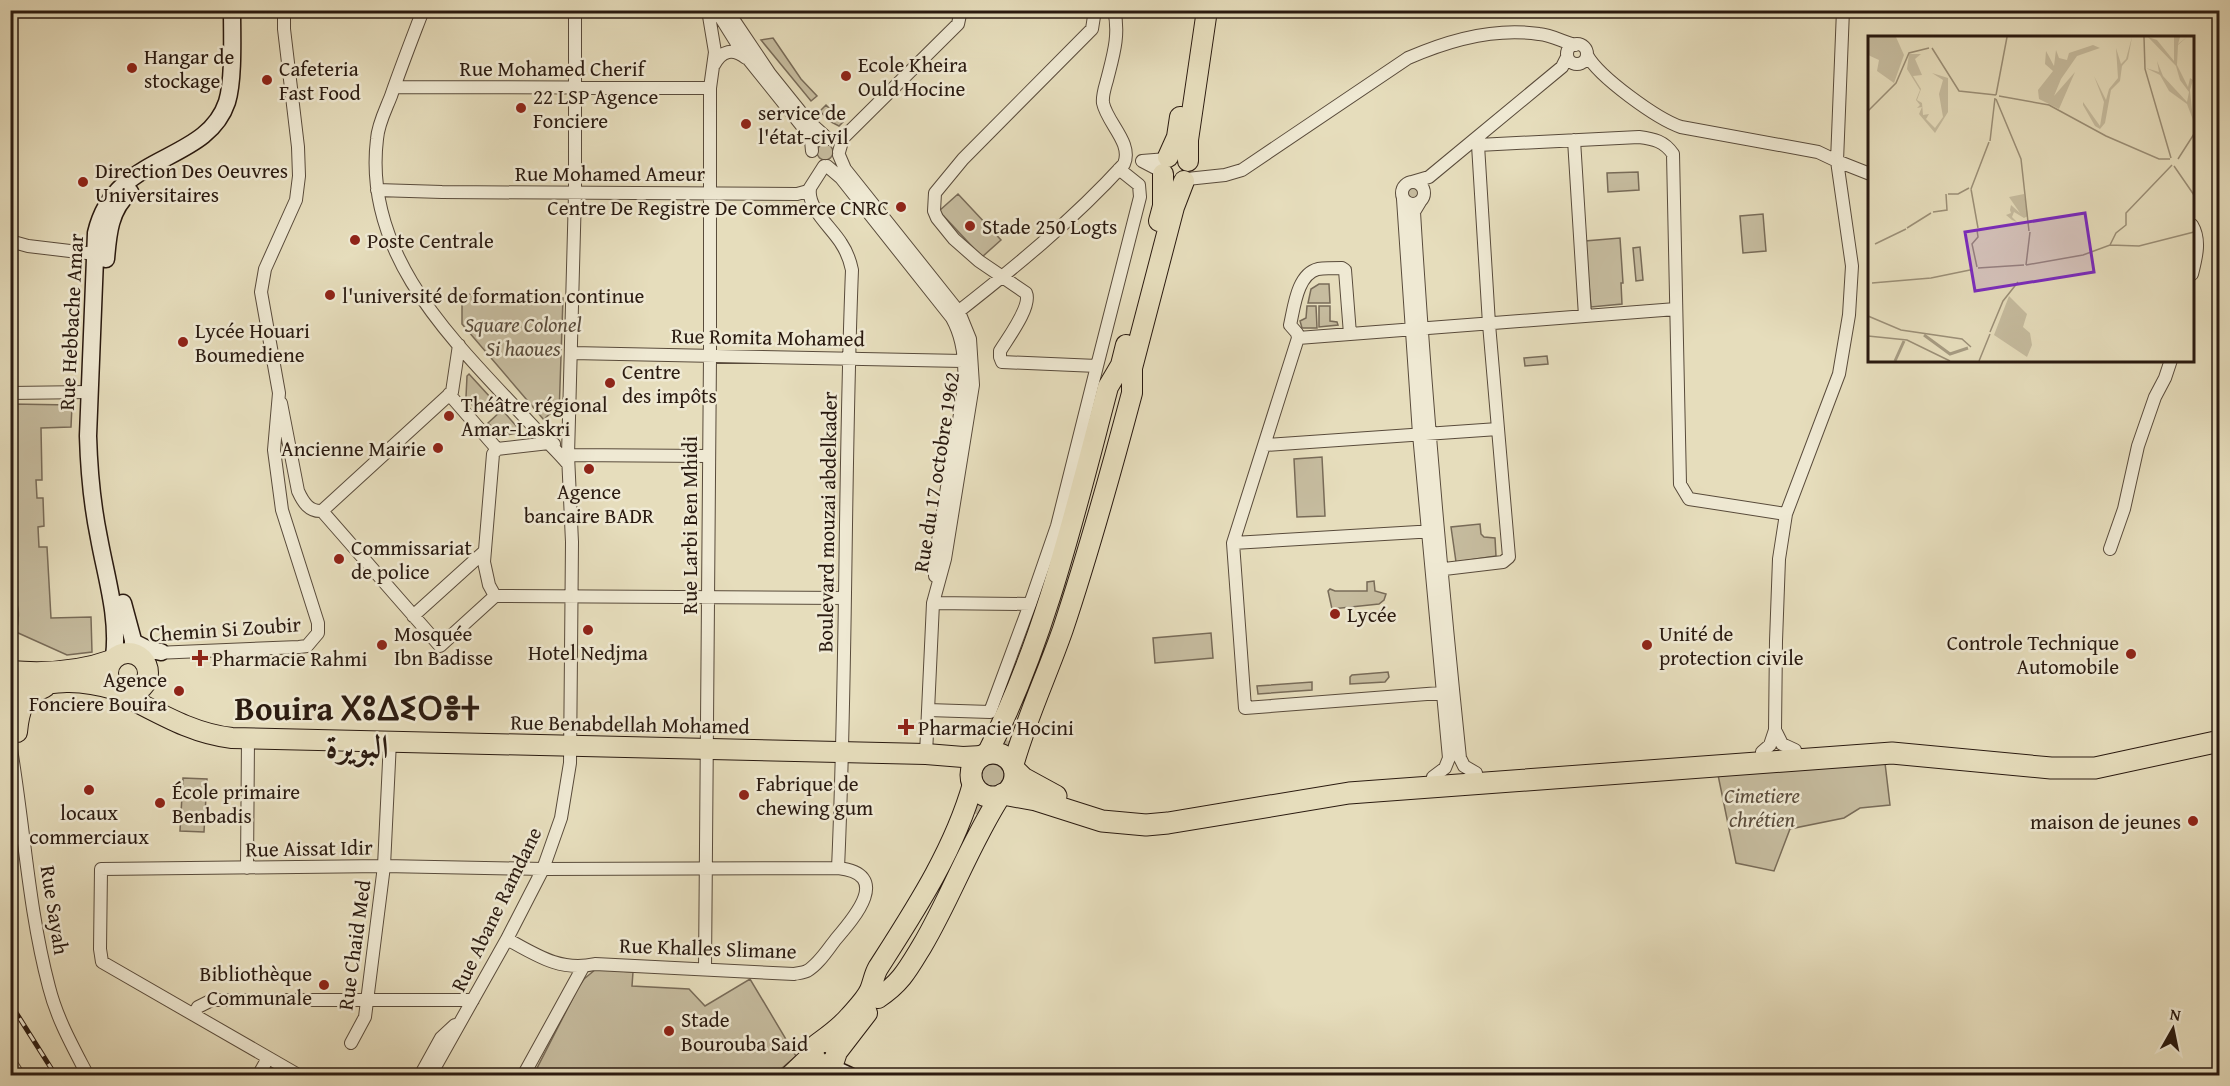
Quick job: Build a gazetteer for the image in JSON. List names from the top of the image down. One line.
{"streets":{"main road":["Rue Hebbache Amar","Rue Benabdellah Mohamed"],"street":["Rue Mohamed Cherif","Rue Mohamed Ameur","Rue Romita Mohamed","Rue du 17 octobre 1962","Boulevard mouzai abdelkader","Rue Larbi Ben Mhidi","Chemin Si Zoubir","Rue Aissat Idir","Rue Abane Ramdane","Rue Sayah","Rue Chaid Med","Rue Khalles Slimane"]},"crossings":[["Rue Mohamed Cherif","Rue Larbi Ben Mhidi"],["Rue Mohamed Cherif","Rue Abane Ramdane"],["Rue Mohamed Ameur","Boulevard mouzai abdelkader"],["Rue Mohamed Ameur","Rue Larbi Ben Mhidi"],["Rue Mohamed Ameur","Rue Abane Ramdane"],["Rue Hebbache Amar","Rue Benabdellah Mohamed"],["Rue Romita Mohamed","Rue du 17 octobre 1962"],["Rue Romita Mohamed","Boulevard mouzai abdelkader"],["Rue Romita Mohamed","Rue Larbi Ben Mhidi"],["Rue Romita Mohamed","Rue Abane Ramdane"],["Rue du 17 octobre 1962","Rue Benabdellah Mohamed"],["Boulevard mouzai abdelkader","Rue Benabdellah Mohamed"],["Boulevard mouzai abdelkader","Rue Aissat Idir"],["Boulevard mouzai abdelkader","Rue Khalles Slimane"],["Rue Larbi Ben Mhidi","Rue Benabdellah Mohamed"],["Rue Larbi Ben Mhidi","Rue Aissat Idir"],["Rue Larbi Ben Mhidi","Rue Khalles Slimane"],["Rue Benabdellah Mohamed","Rue Abane Ramdane"],["Rue Benabdellah Mohamed","Rue Chaid Med"],["Rue Aissat Idir","Rue Abane Ramdane"],["Rue Aissat Idir","Rue Chaid Med"],["Rue Aissat Idir","Rue Khalles Slimane"],["Rue Abane Ramdane","Rue Khalles Slimane"]],"districts":["Bouira ⵝⵓⵠⵉⵔⴻⵜ البويرة"],"parks":["Square Colonel Si haoues","Cimetiere chrétien"],"places":{"other":["Hangar de stockage","Ecole Kheira Ould Hocine","Cafeteria Fast Food","22 LSP Agence Fonciere","service de l'état-civil","Direction Des Oeuvres Universitaires","Centre De Registre De Commerce CNRC","Stade 250 Logts","Poste Centrale","l'université de formation continue","Lycée Houari Boumediene","Centre des impôts","Théâtre régional Amar-Laskri","Ancienne Mairie","Agence bancaire BADR","Commissariat de police","Lycée","Hotel Nedjma","Mosquée Ibn Badisse","Unité de protection civile","Controle Technique Automobile","Agence Fonciere Bouira","locaux commerciaux","Fabrique de chewing gum","École primaire Benbadis","maison de jeunes","Bibliothèque Communale","Stade Bourouba Said"],"health":["Pharmacie Rahmi","Pharmacie Hocini"]},"north":"top"}
